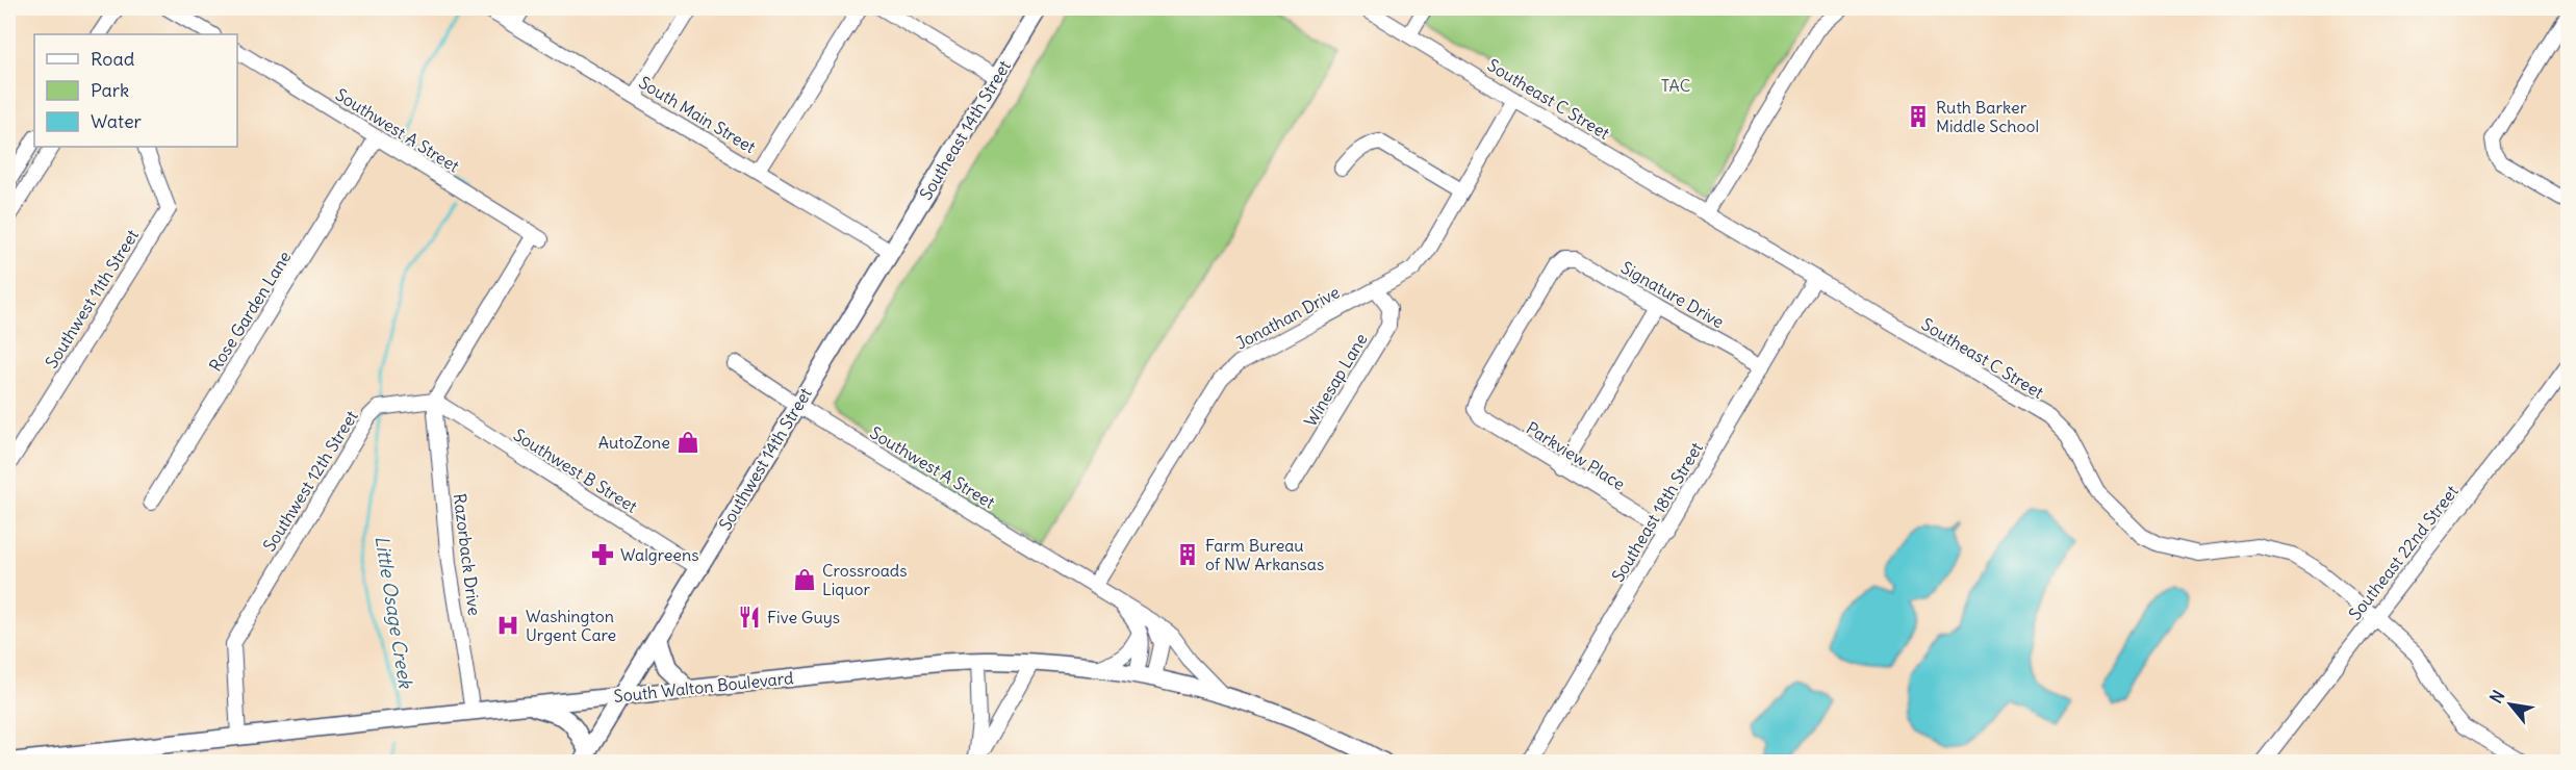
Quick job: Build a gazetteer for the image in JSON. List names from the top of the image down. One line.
{"streets":{"main road":["Southeast 14th Street","Southwest 14th Street","South Walton Boulevard"],"street":["Southeast C Street","South Main Street","Southwest A Street","Signature Drive","Southwest 11th Street","Rose Garden Lane","Jonathan Drive","Winesap Lane","Parkview Place","Southwest B Street","Southwest 12th Street","Southeast 18th Street","Southeast 22nd Street","Razorback Drive"]},"crossings":[["Southeast C Street","Jonathan Drive"],["Southeast C Street","Southeast 18th Street"],["Southeast C Street","Southeast 22nd Street"],["South Main Street","Southeast 14th Street"],["South Main Street","Southwest 14th Street"],["Southwest A Street","Rose Garden Lane"],["Southwest A Street","Jonathan Drive"],["Southwest A Street","Southwest 14th Street"],["Southwest A Street","Southwest B Street"],["Southwest A Street","Southwest 12th Street"],["Southwest A Street","Razorback Drive"],["Southwest A Street","South Walton Boulevard"],["Southeast 14th Street","Southwest 14th Street"],["Signature Drive","Parkview Place"],["Signature Drive","Southeast 18th Street"],["Jonathan Drive","Winesap Lane"],["Parkview Place","Southeast 18th Street"],["Southwest 14th Street","Southwest B Street"],["Southwest 14th Street","South Walton Boulevard"],["Southwest B Street","Southwest 12th Street"],["Southwest B Street","Razorback Drive"],["Southwest 12th Street","Razorback Drive"],["Southwest 12th Street","South Walton Boulevard"],["Razorback Drive","South Walton Boulevard"]],"water":["Little Osage Creek"],"parks":["TAC"],"places":{"building":["Ruth Barker Middle School","Farm Bureau of NW Arkansas"],"shop":["AutoZone","Crossroads Liquor"],"pharmacy":["Walgreens"],"restaurant":["Five Guys"],"hospital":["Washington Urgent Care"]},"legend":["Road","Park","Water"],"north":"top left"}
